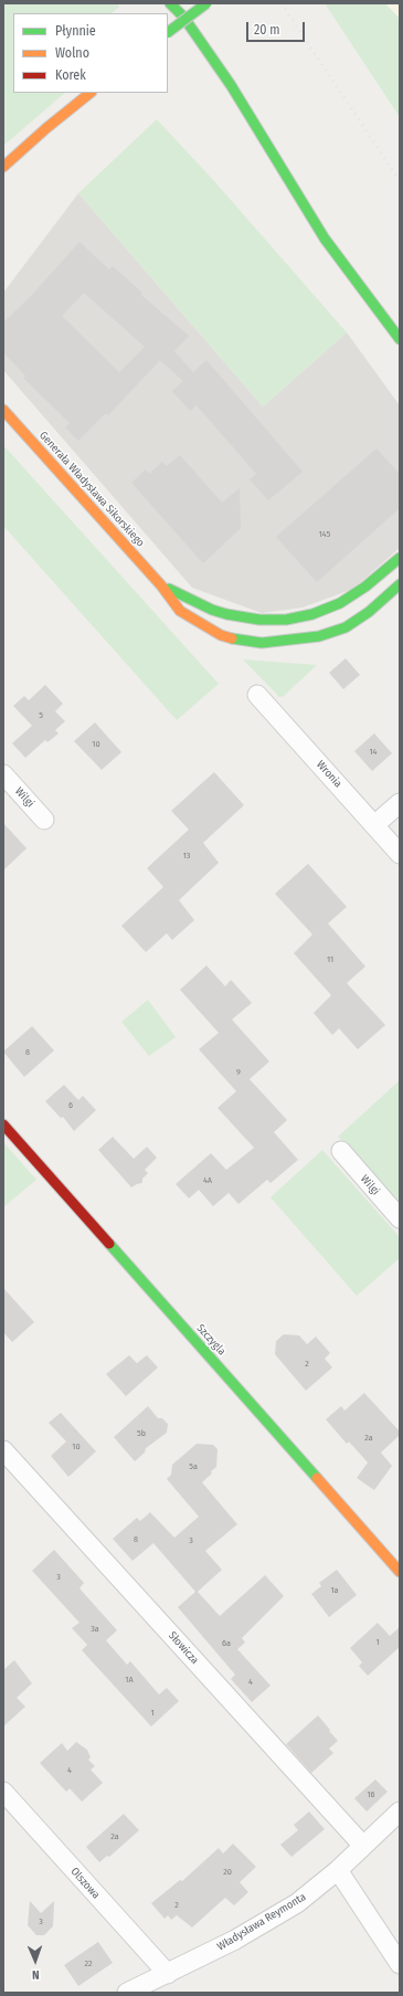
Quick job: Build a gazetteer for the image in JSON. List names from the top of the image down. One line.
{"streets":{"main road":["Generała Władysława Sikorskiego","Szczygla"],"street":["Wronia","Wilgi","Słowicza","Olszowa","Władysława Reymonta"]},"crossings":[["Słowicza","Władysława Reymonta"],["Olszowa","Władysława Reymonta"]],"house_numbers":["145","5","10","14","13","11","8","9","6","4A","2","5b","2a","10","5a","8","3","3","1a","3a","1","6a","1A","4","1","4","16","2a","20","2","3","22"],"legend":["Płynnie","Wolno","Korek"],"scale_bar":"20 m","north":"bottom"}
